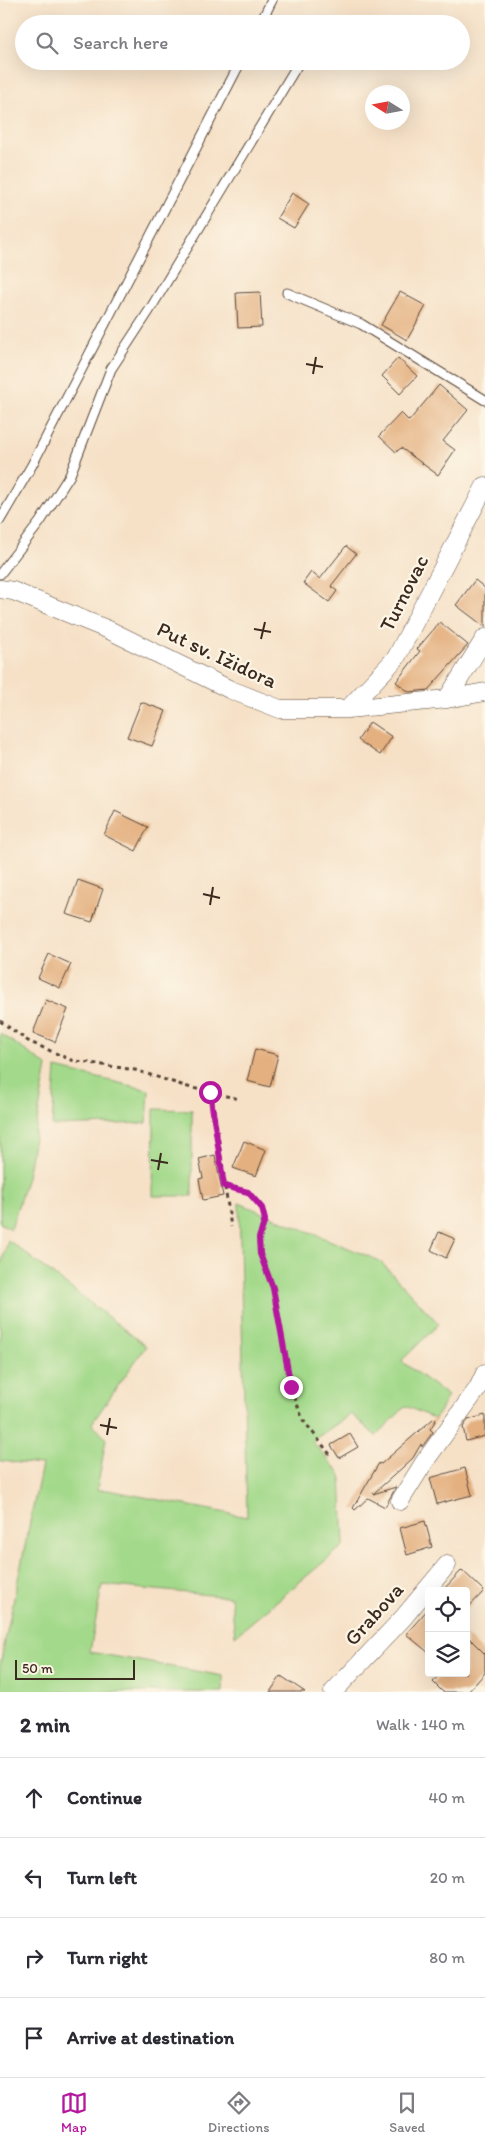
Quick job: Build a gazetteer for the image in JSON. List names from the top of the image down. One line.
{"streets":{"street":["Turnovac","Put sv. Ižidora","Grabova"]},"crossings":[["Turnovac","Put sv. Ižidora"]],"scale_bar":"50 m","north":"left","page":{"search":"Search here","scale":"50 m","heading":["2 min","Walk · 140 m"],"list":[["Continue","40 m"],["Turn left","20 m"],["Turn right","80 m"],"Arrive at destination"],"nav":["Map","Directions","Saved"]}}
